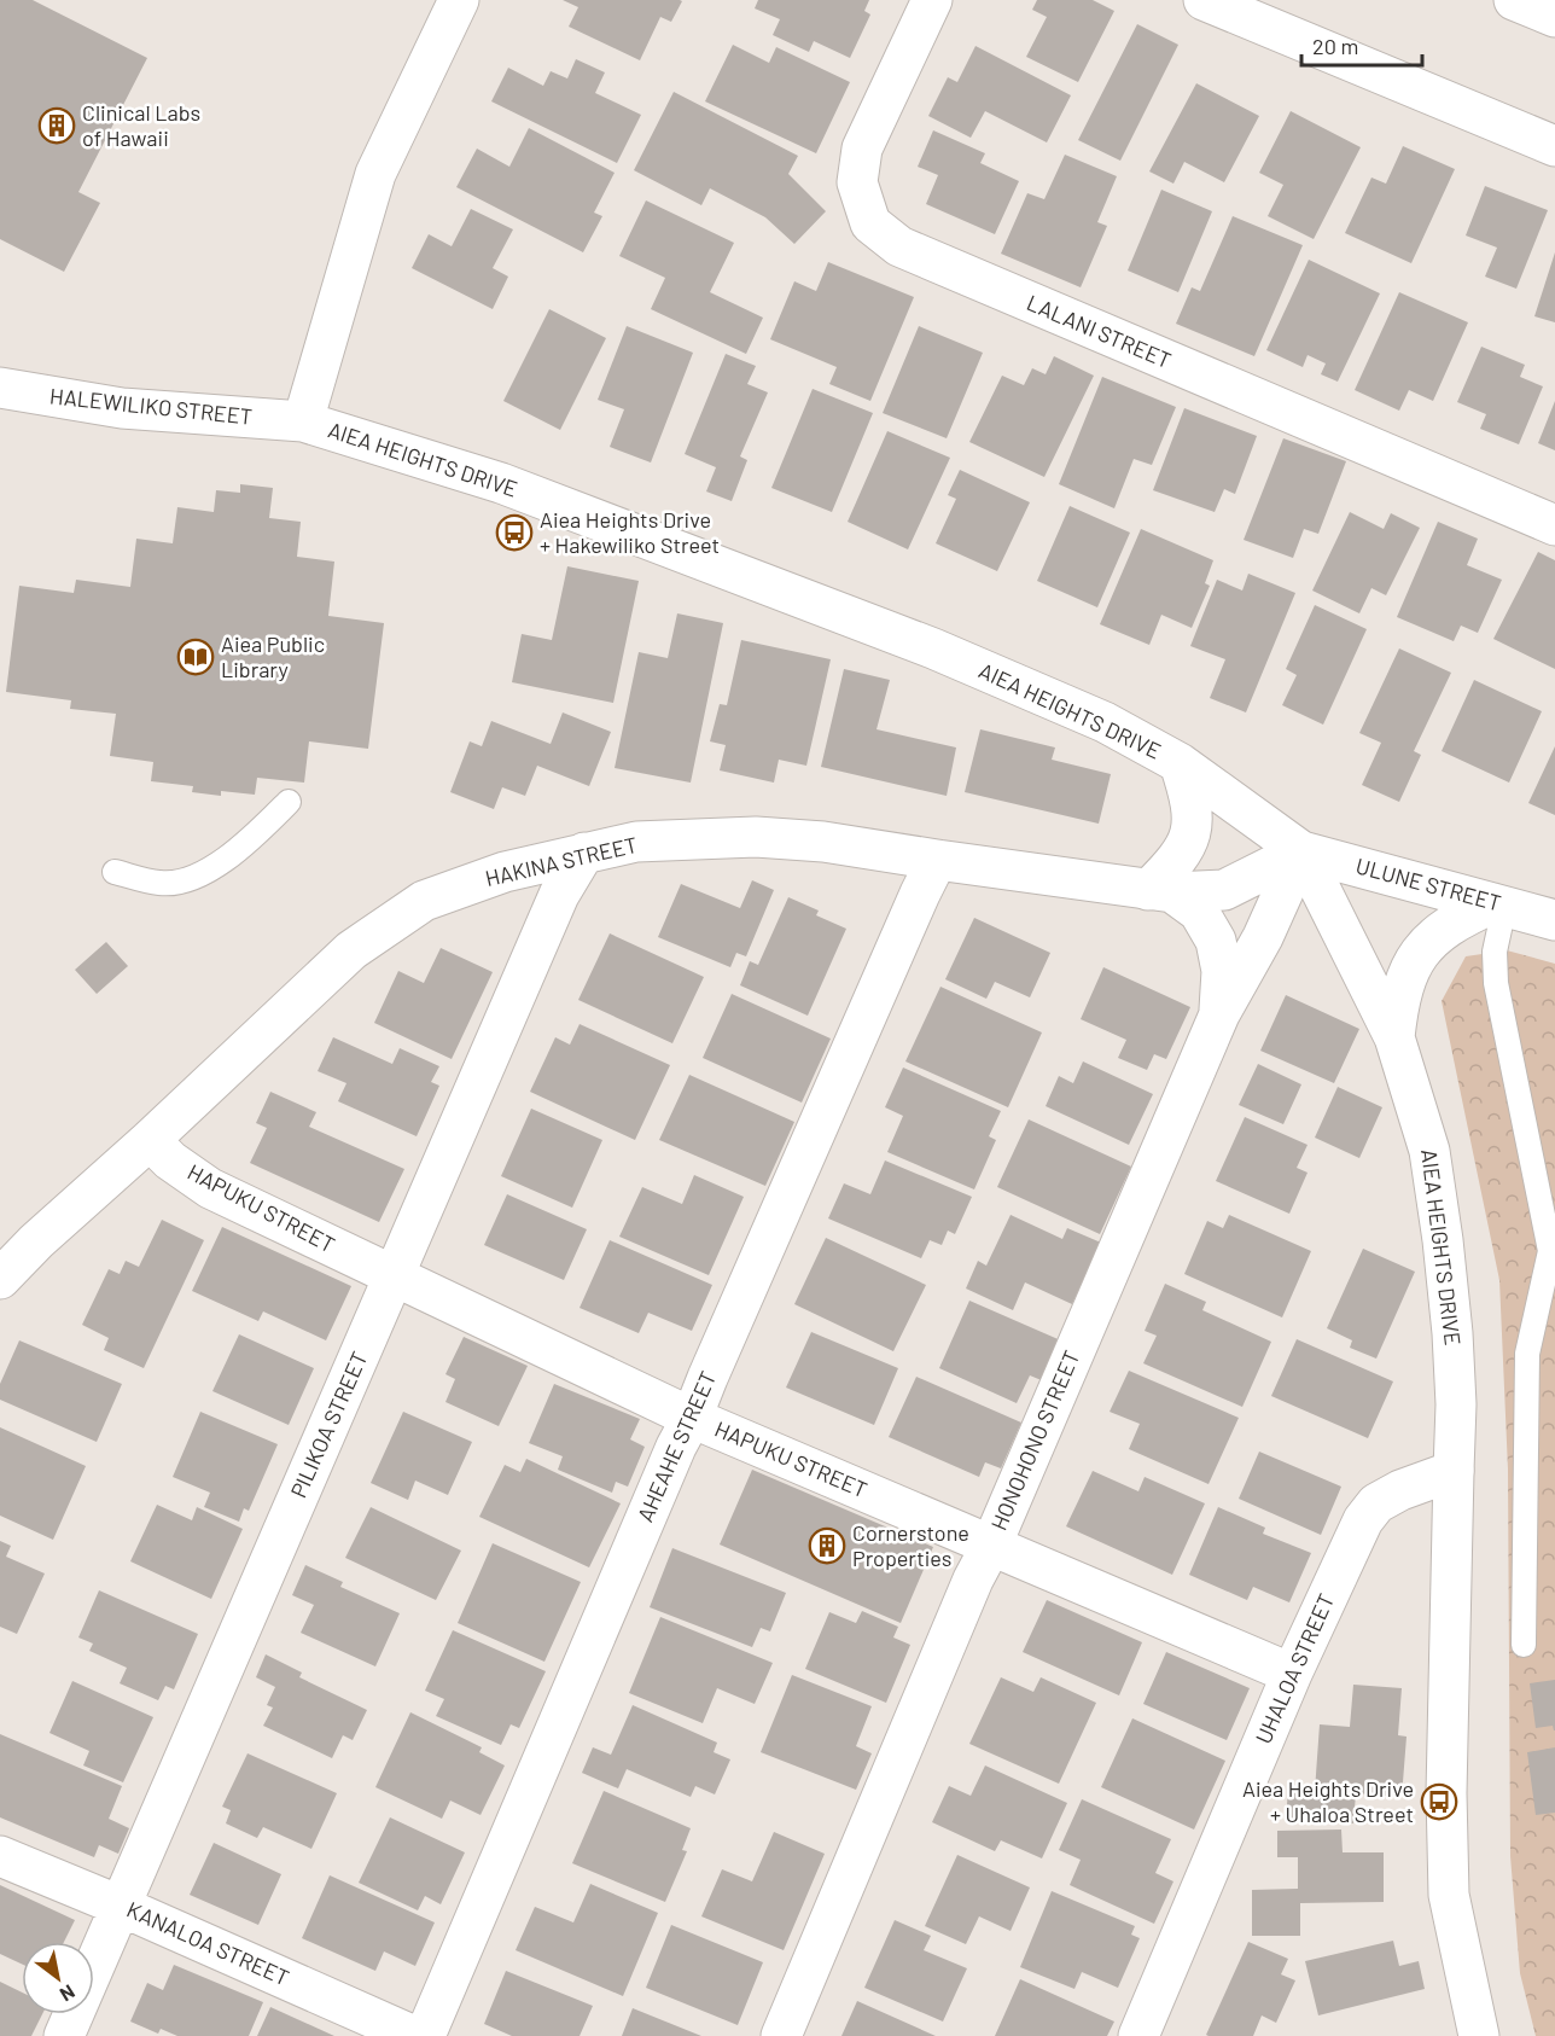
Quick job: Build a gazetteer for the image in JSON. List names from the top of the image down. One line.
{"streets":{"main road":["LALANI STREET","HALEWILIKO STREET","AIEA HEIGHTS DRIVE","HAKINA STREET","ULUNE STREET","HAPUKU STREET","PILIKOA STREET","HONOHONO STREET","AHEAHE STREET","UHALOA STREET","KANALOA STREET"]},"crossings":[["HALEWILIKO STREET","AIEA HEIGHTS DRIVE"],["AIEA HEIGHTS DRIVE","HAKINA STREET"],["AIEA HEIGHTS DRIVE","ULUNE STREET"],["AIEA HEIGHTS DRIVE","HONOHONO STREET"],["AIEA HEIGHTS DRIVE","UHALOA STREET"],["HAKINA STREET","ULUNE STREET"],["HAKINA STREET","HAPUKU STREET"],["HAKINA STREET","PILIKOA STREET"],["HAKINA STREET","HONOHONO STREET"],["HAKINA STREET","AHEAHE STREET"],["ULUNE STREET","HONOHONO STREET"],["HAPUKU STREET","PILIKOA STREET"],["HAPUKU STREET","HONOHONO STREET"],["HAPUKU STREET","AHEAHE STREET"],["HAPUKU STREET","UHALOA STREET"],["PILIKOA STREET","KANALOA STREET"]],"places":{"building":["Clinical Labs of Hawaii","Cornerstone Properties"],"bus stop":["Aiea Heights Drive + Hakewiliko Street","Aiea Heights Drive + Uhaloa Street"],"library":["Aiea Public Library"]},"scale_bar":"20 m","north":"bottom right"}
